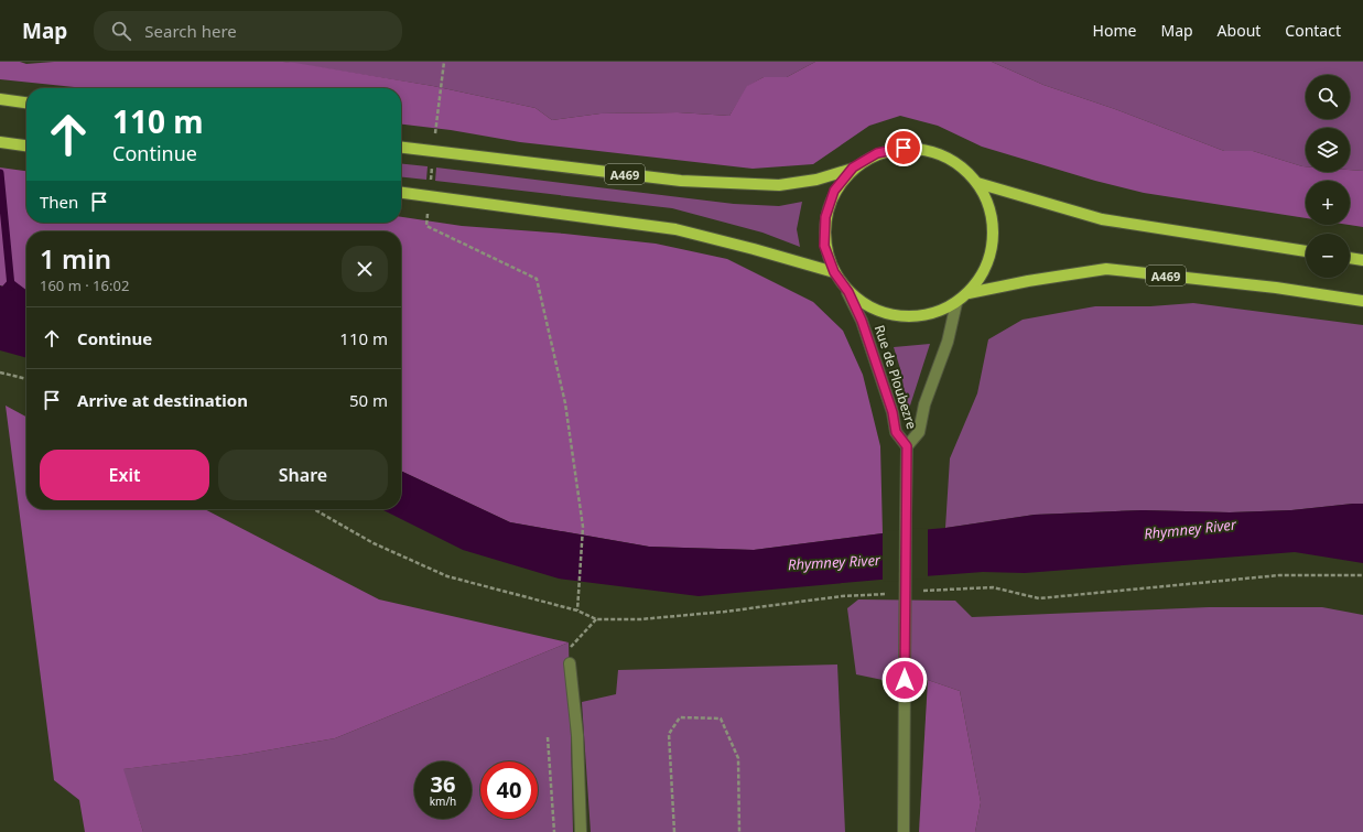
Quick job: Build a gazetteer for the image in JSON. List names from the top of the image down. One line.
{"streets":{"main road":["A469"],"street":["Rue de Ploubezre"]},"water":["Rhymney River"],"page":{"header":"Map","search":"Search here","nav":["Home","Map","About","Contact"],"map_buttons":["+","−"],"turn":["110 m","Continue"],"then":"Then","heading":["1 min","160 m · 16:02"],"list":[{"name":"Continue","value":"110 m"},{"name":"Arrive at destination","value":"50 m"}],"buttons":["Exit","Share"],"speed":"36 km/h","limit":"40"}}
